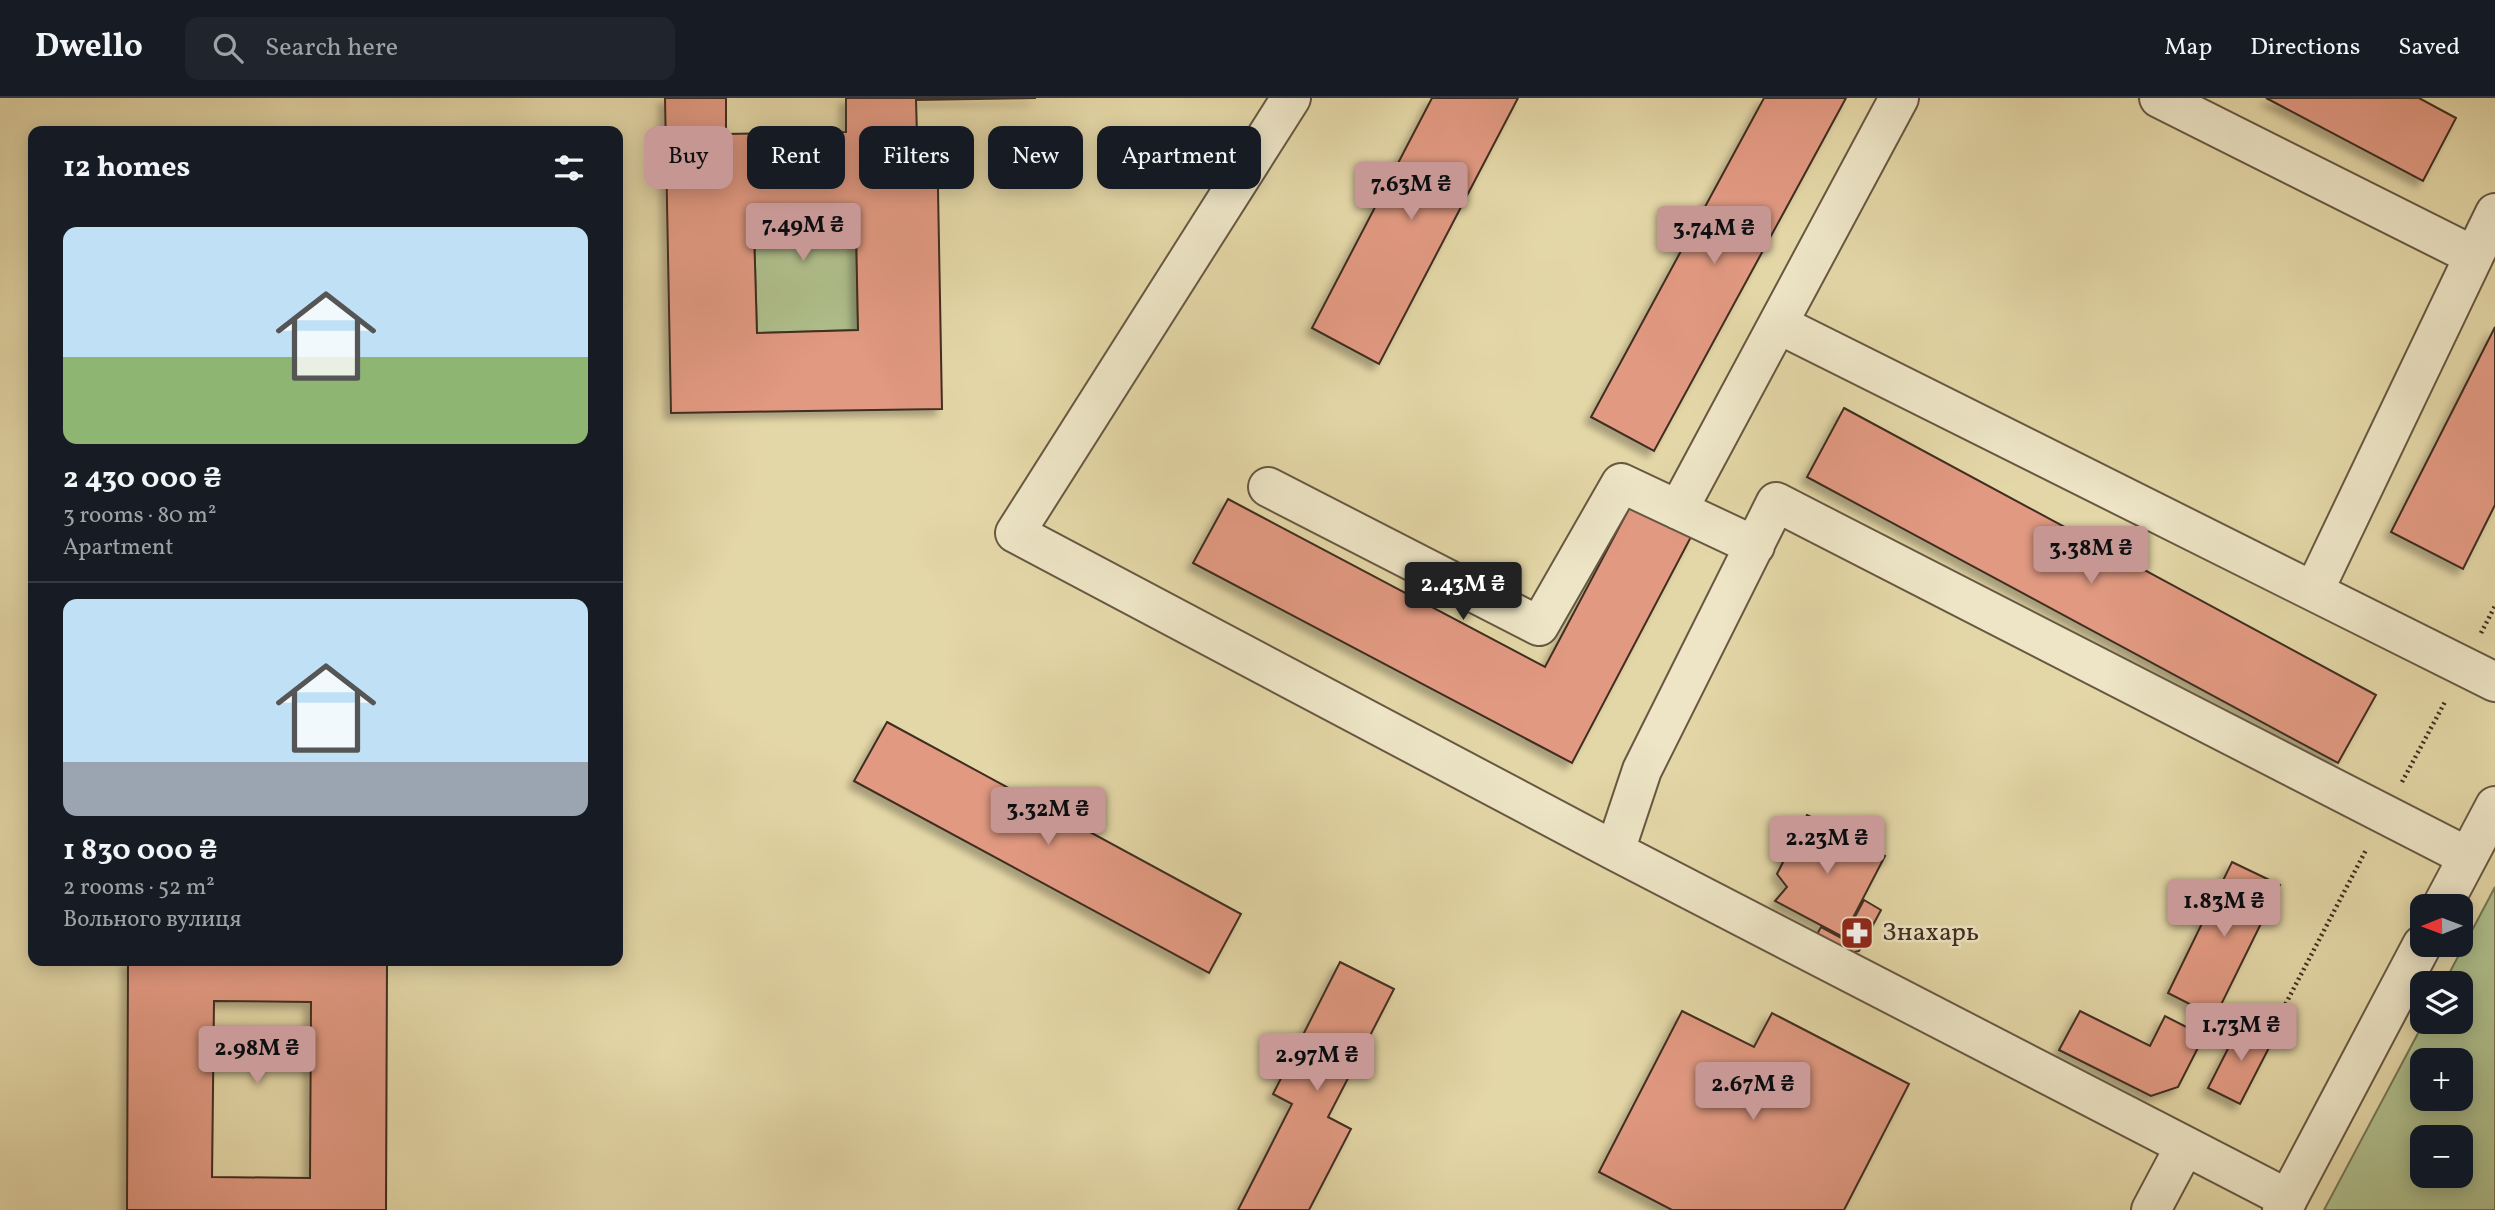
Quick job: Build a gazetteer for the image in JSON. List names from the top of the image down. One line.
{"places":{"pharmacy":["Знахарь"]},"north":"left","page":{"header":"Dwello","search":"Search here","nav":["Map","Directions","Saved"],"chip":["Buy","Rent","Filters","New","Apartment"],"heading":"12 homes","price":["7.63M ₴","7.49M ₴","3.74M ₴","3.38M ₴","2.43M ₴","3.32M ₴","2.23M ₴","1.83M ₴","1.73M ₴","2.98M ₴","2.97M ₴","2.67M ₴"],"list":[{"name":"2 430 000 ₴","note":"3 rooms · 80 m² · Apartment"},{"name":"1 830 000 ₴","note":"2 rooms · 52 m² · Вольного вулиця"}],"map_buttons":["+","−"]}}
